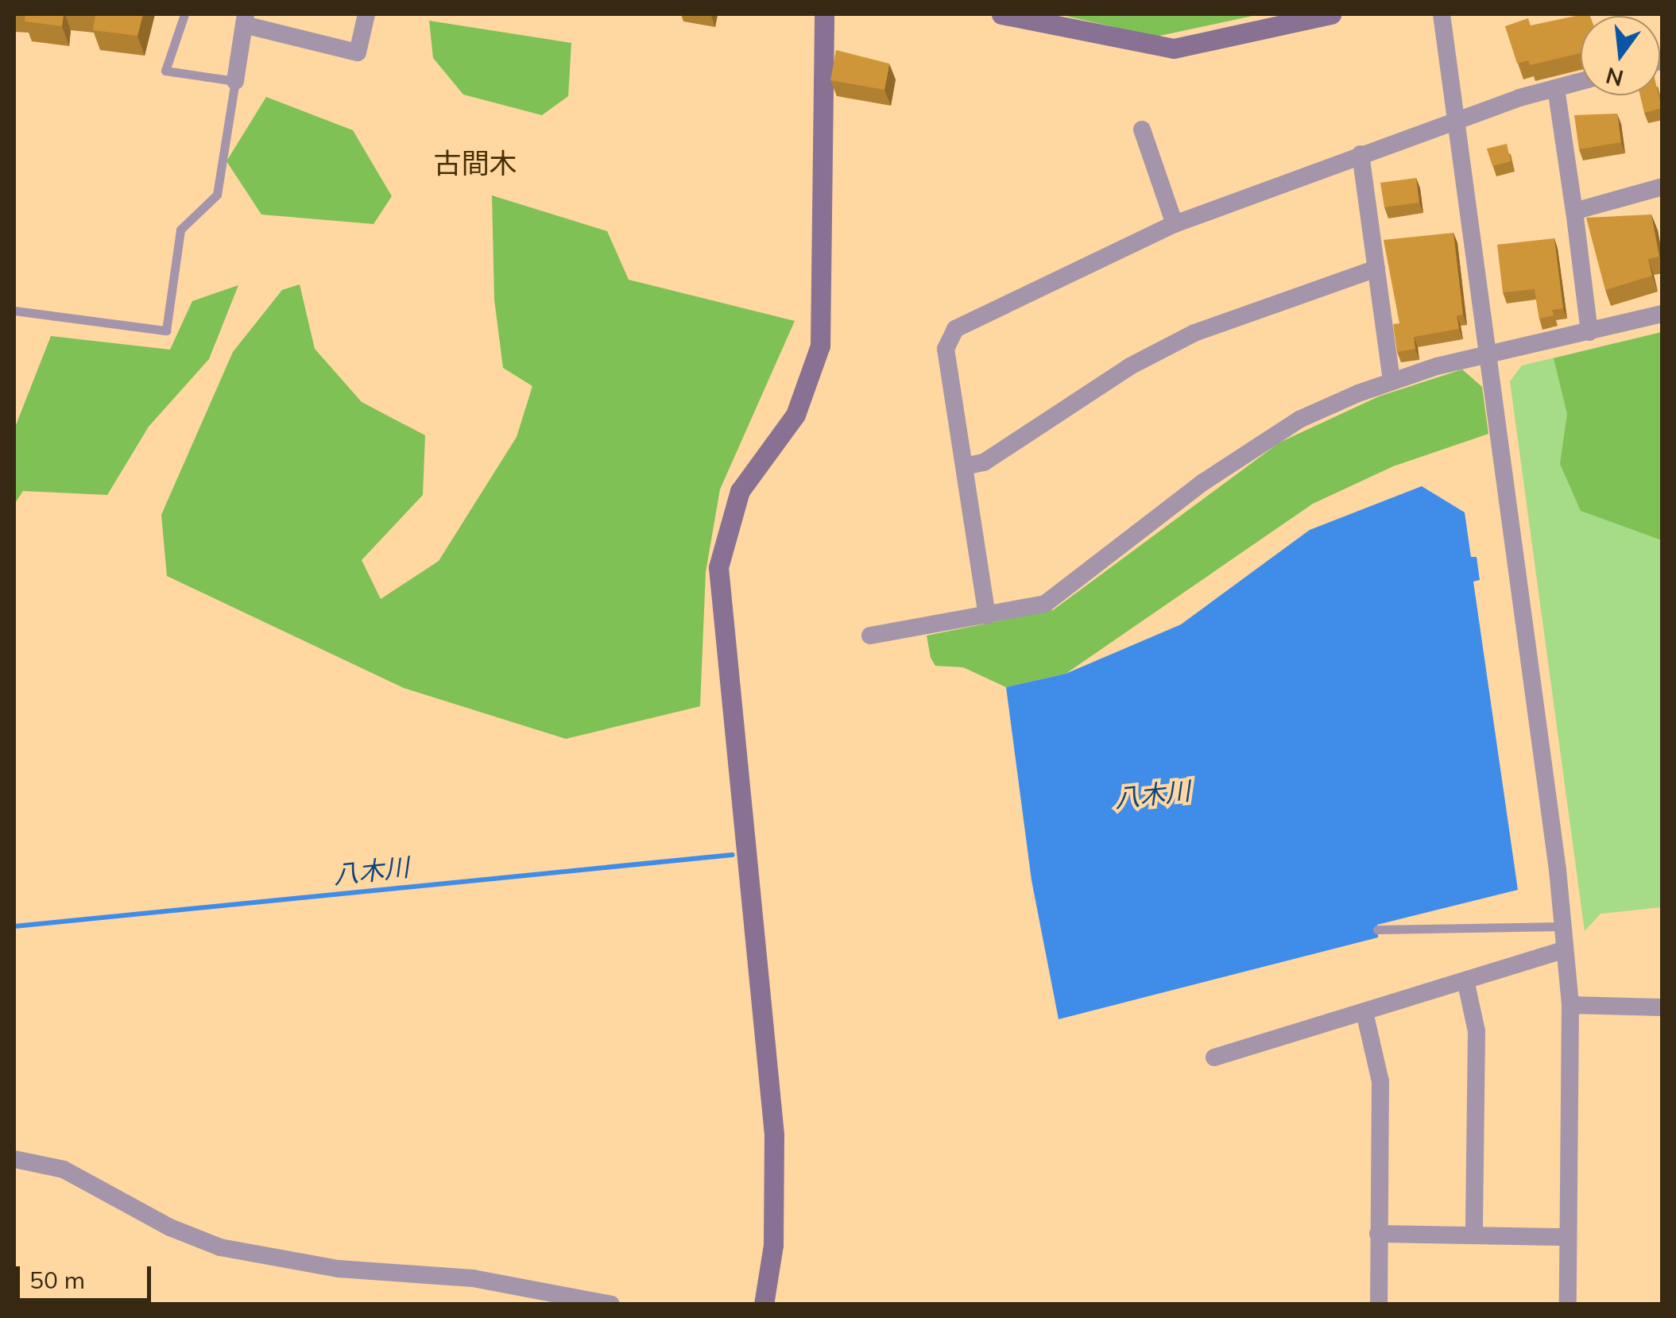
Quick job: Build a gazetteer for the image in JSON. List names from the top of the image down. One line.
{"districts":["古間木"],"water":["八木川"],"scale_bar":"50 m","north":"bottom"}
